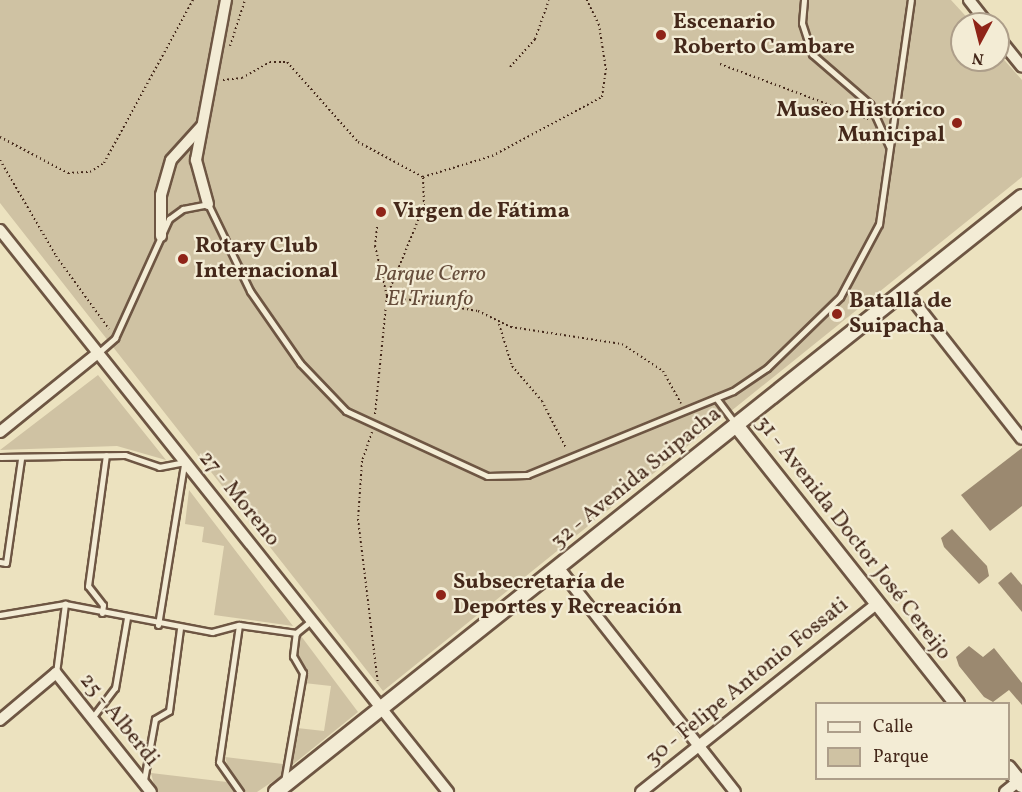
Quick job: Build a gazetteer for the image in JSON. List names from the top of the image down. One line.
{"streets":{"street":["32 - Avenida Suipacha","27 - Moreno","31 - Avenida Doctor José Cereijo","30 - Felipe Antonio Fossati","25 - Alberdi"]},"crossings":[["32 - Avenida Suipacha","27 - Moreno"],["32 - Avenida Suipacha","31 - Avenida Doctor José Cereijo"],["31 - Avenida Doctor José Cereijo","30 - Felipe Antonio Fossati"]],"parks":["Parque Cerro El Triunfo"],"places":["Escenario Roberto Cambare","Museo Histórico Municipal","Virgen de Fátima","Rotary Club Internacional","Batalla de Suipacha","Subsecretaría de Deportes y Recreación"],"legend":["Calle","Parque"],"north":"bottom"}
